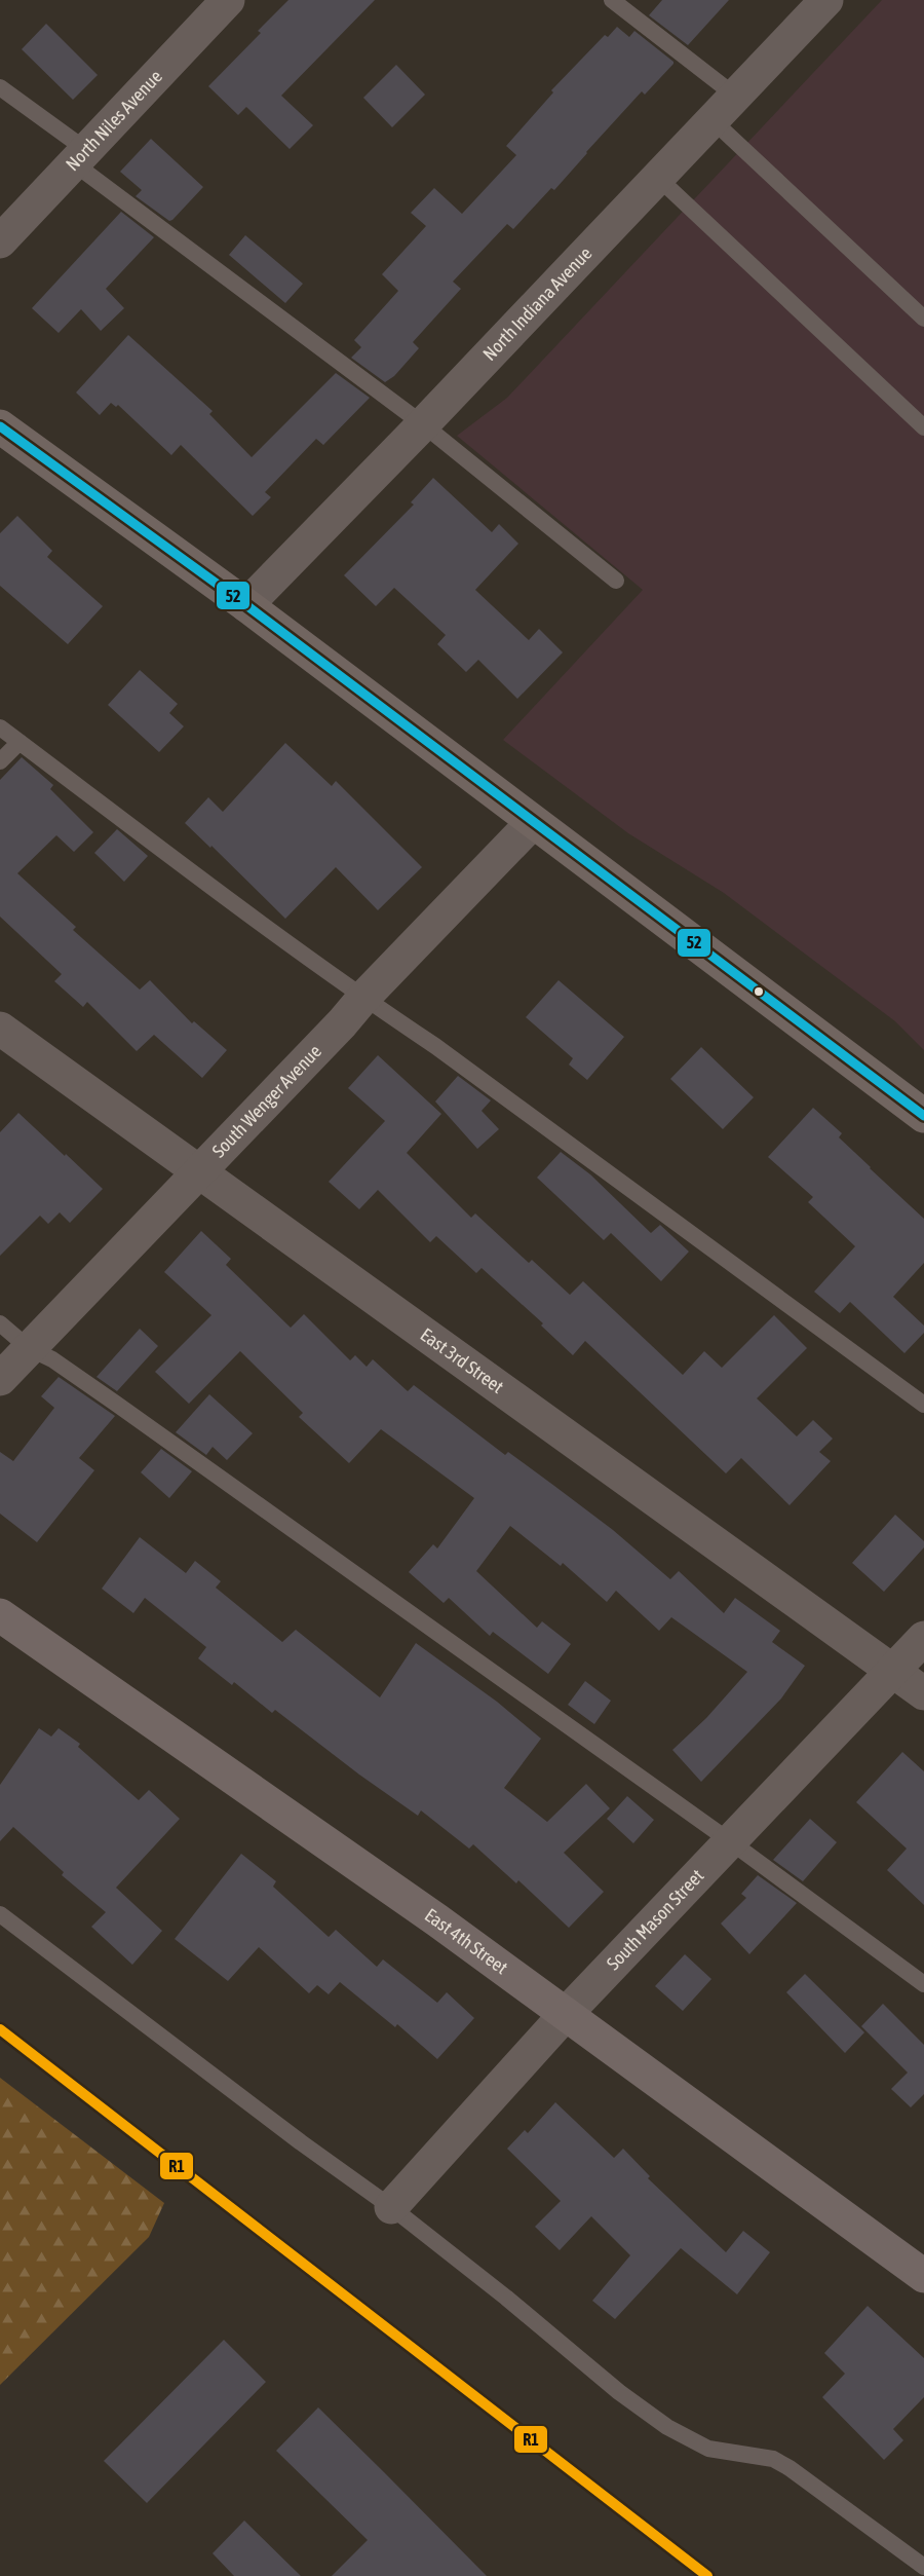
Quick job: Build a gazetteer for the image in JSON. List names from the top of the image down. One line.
{"streets":{"street":["North Niles Avenue","North Indiana Avenue","South Wenger Avenue","East 3rd Street","South Mason Street","East 4th Street"]},"crossings":[["South Wenger Avenue","East 3rd Street"],["East 3rd Street","South Mason Street"],["South Mason Street","East 4th Street"]],"lines":["transit line 52","transit line R1"]}
